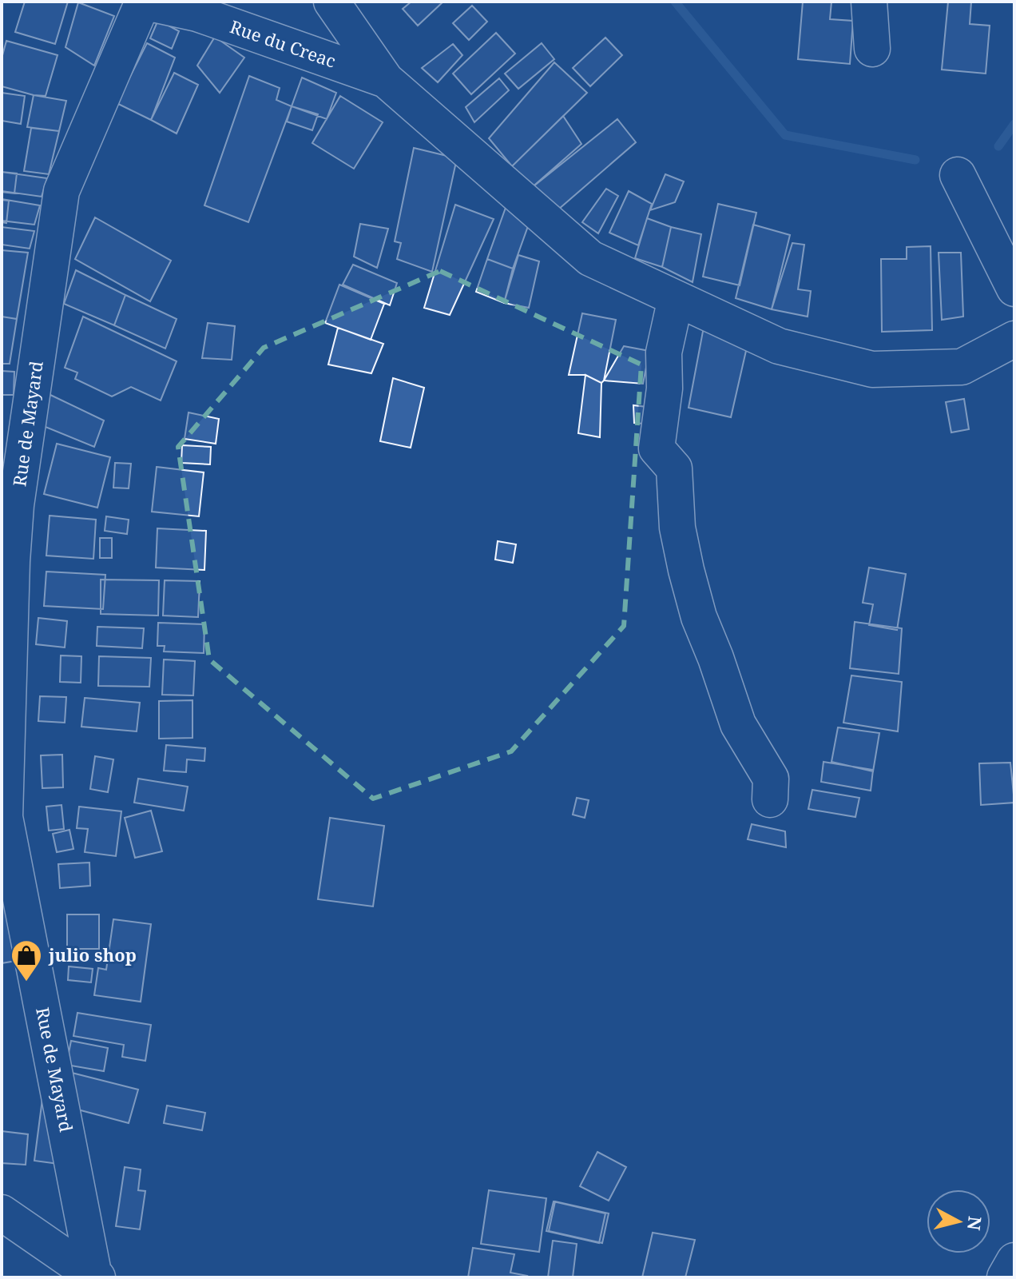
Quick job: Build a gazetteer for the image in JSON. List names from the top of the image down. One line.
{"streets":{"street":["Rue du Creac","Rue de Mayard"]},"crossings":[["Rue du Creac","Rue de Mayard"]],"places":{"shop":["julio shop"]},"north":"right"}
